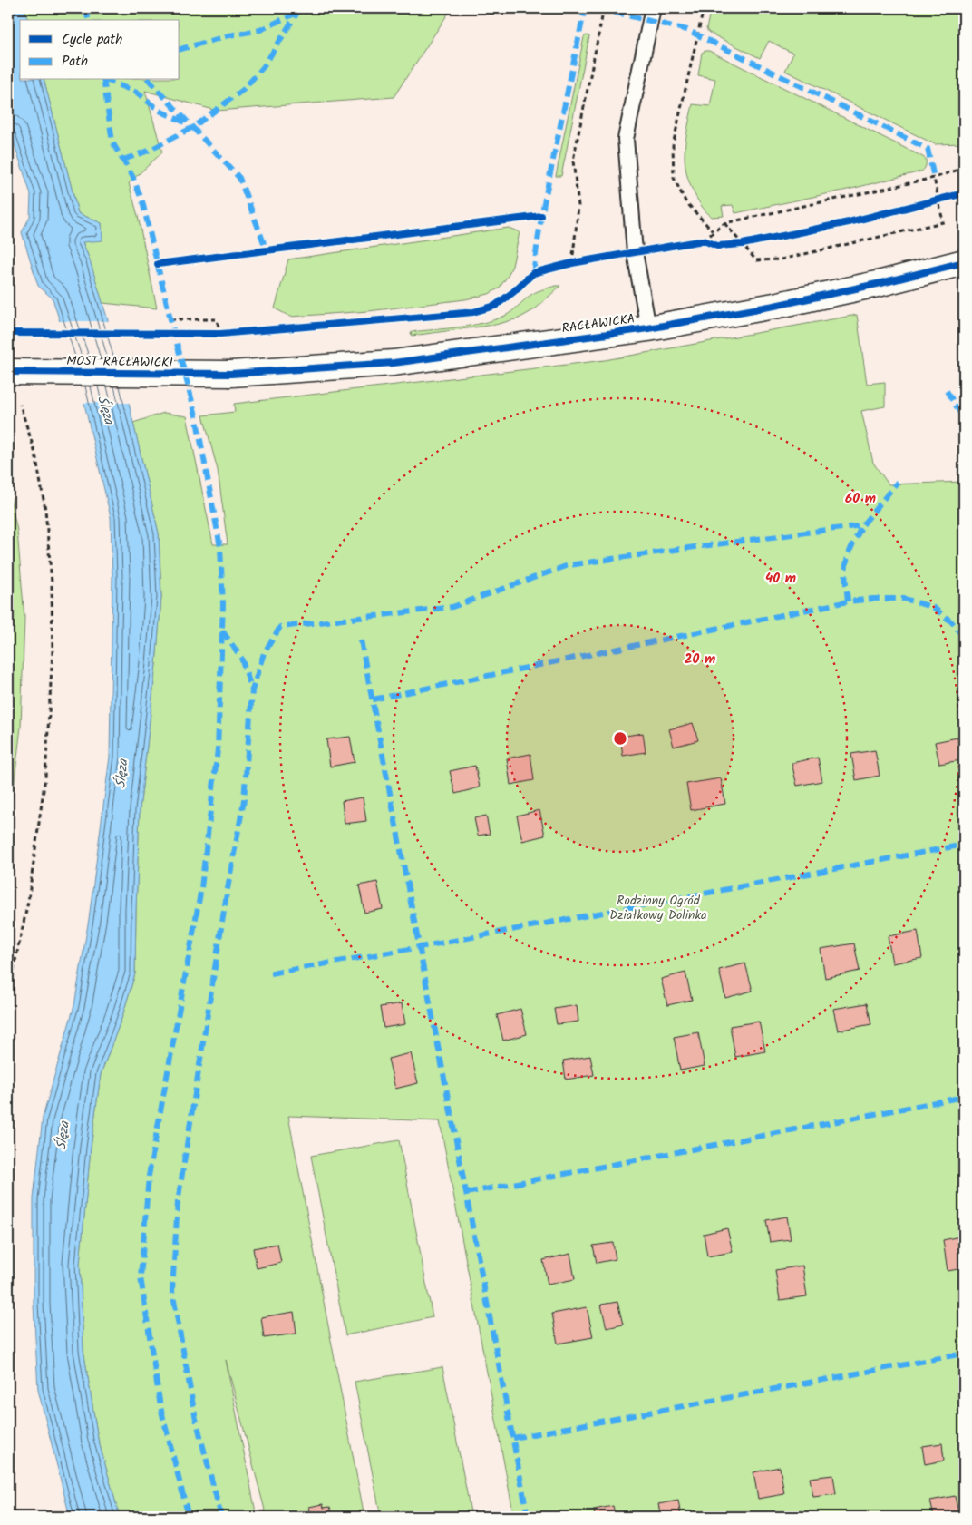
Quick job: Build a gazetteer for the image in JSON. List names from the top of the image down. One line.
{"streets":{"street":["RACŁAWICKA","MOST RACŁAWICKI"]},"crossings":[["RACŁAWICKA","MOST RACŁAWICKI"]],"water":["Ślęza"],"parks":["Rodzinny Ogród Działkowy Dolinka"],"legend":["Cycle path","Path"],"rings":["60 m","40 m","20 m"]}
